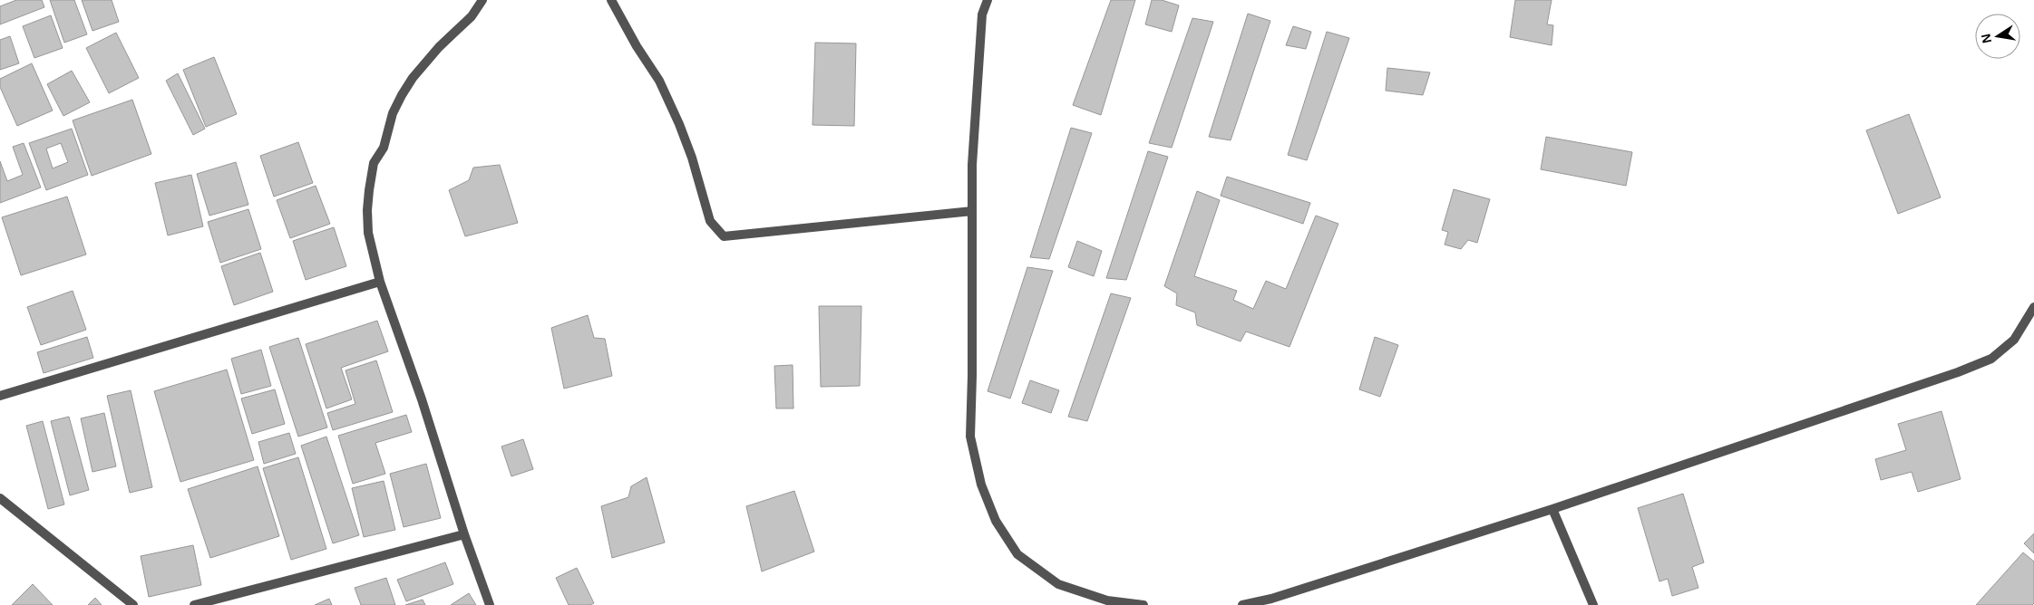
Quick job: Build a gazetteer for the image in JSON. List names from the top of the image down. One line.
{"north":"left"}
